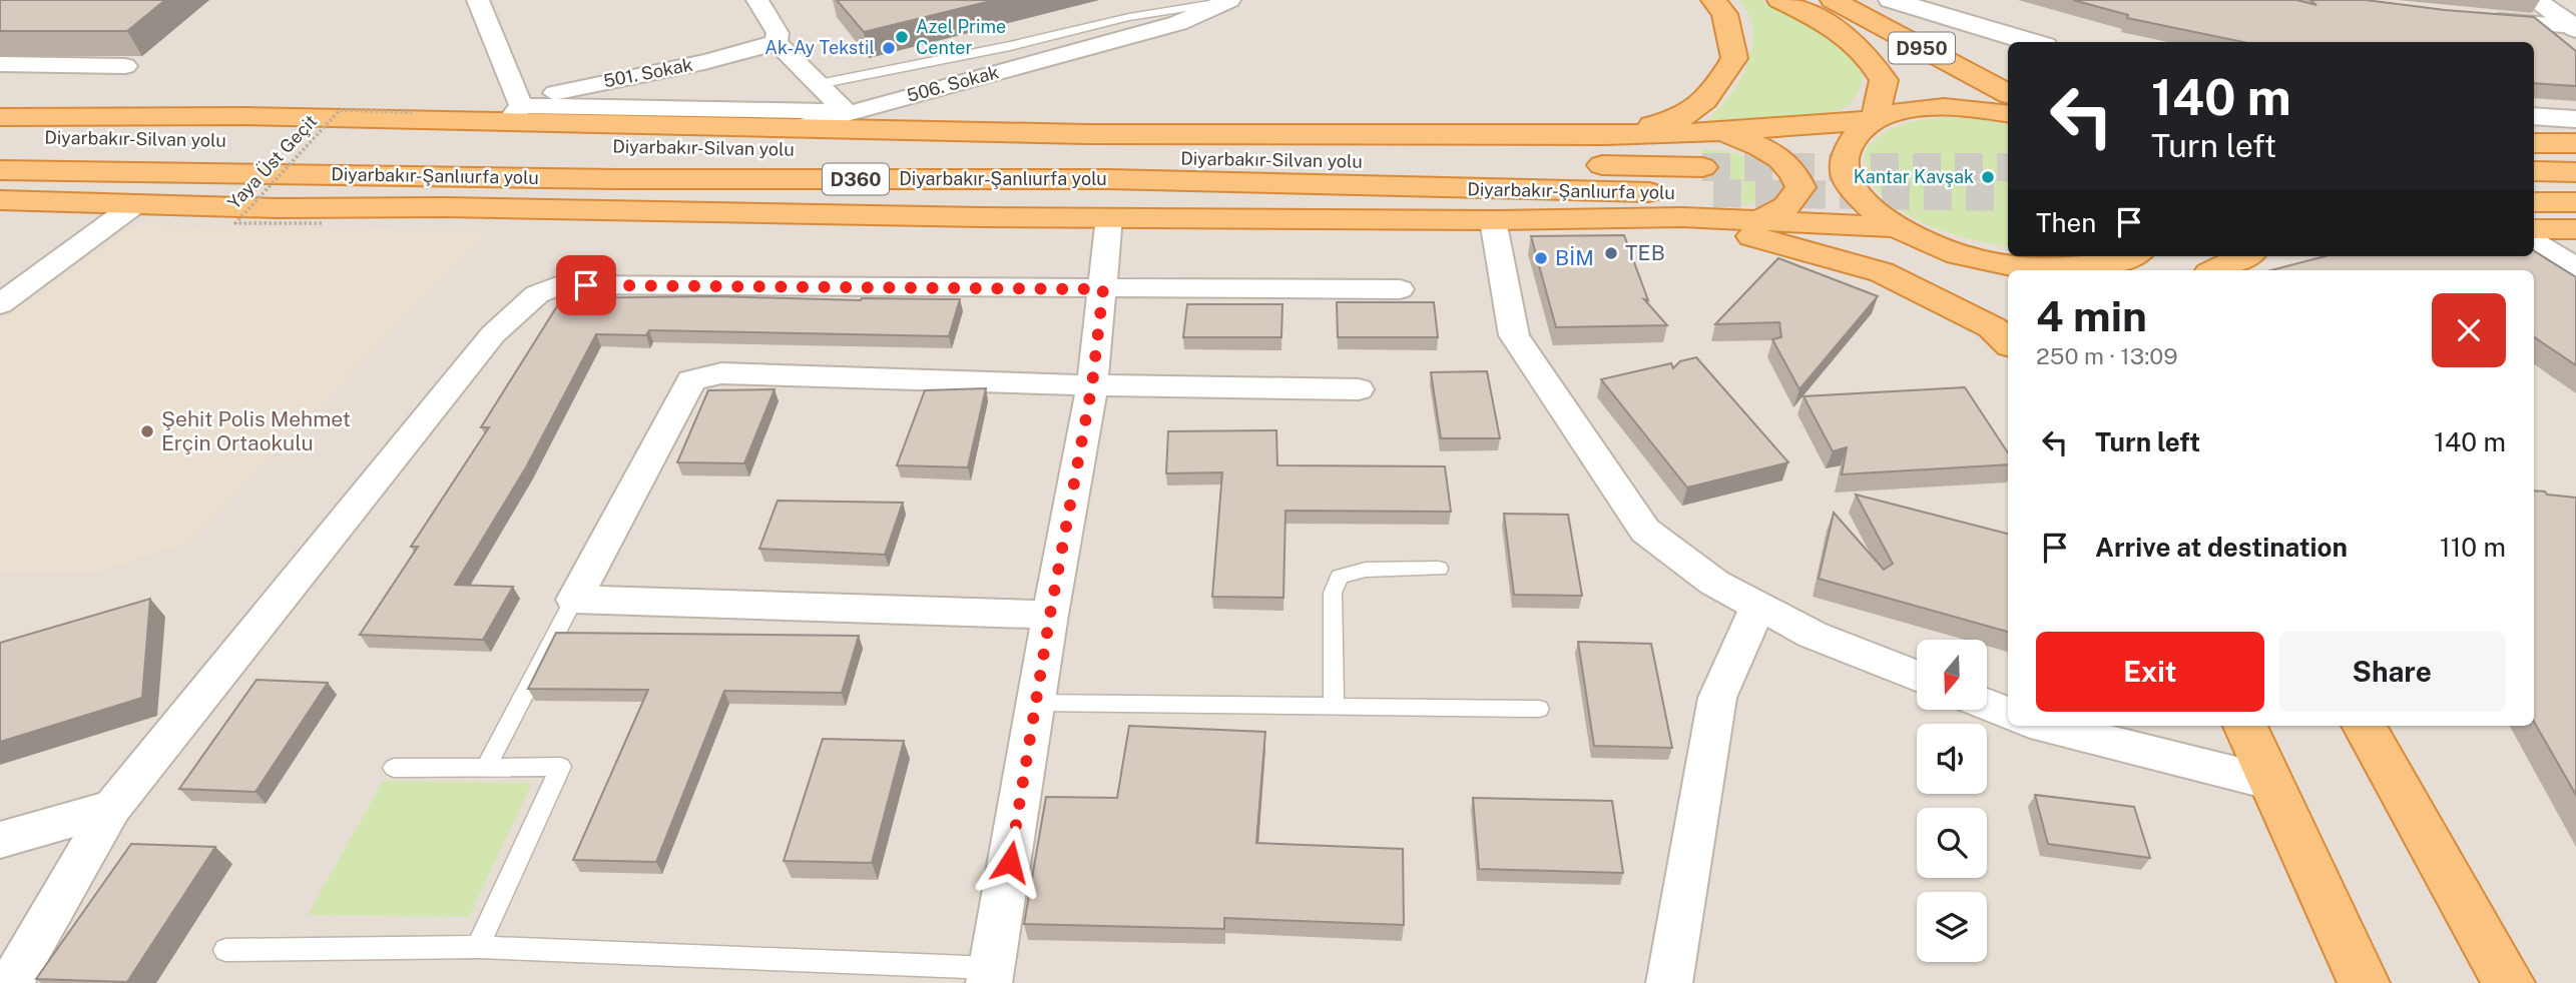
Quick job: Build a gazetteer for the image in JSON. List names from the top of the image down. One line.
{"streets":{"highway":["D950","Diyarbakır-Silvan yolu","Diyarbakır-Şanlıurfa yolu","D360"],"street":["501. Sokak","506. Sokak"],"path":["Yaya Üst Geçit"]},"crossings":[["Diyarbakır-Silvan yolu","Diyarbakır-Şanlıurfa yolu"]],"places":["Azel Prime Center","Ak-Ay Tekstil","Kantar Kavşak","TEB","BİM","Şehit Polis Mehmet Erçin Ortaokulu"],"north":"bottom","page":{"turn":["140 m","Turn left"],"then":"Then","heading":["4 min","250 m · 13:09"],"list":[{"name":"Turn left","value":"140 m"},{"name":"Arrive at destination","value":"110 m"}],"buttons":["Exit","Share"]}}
